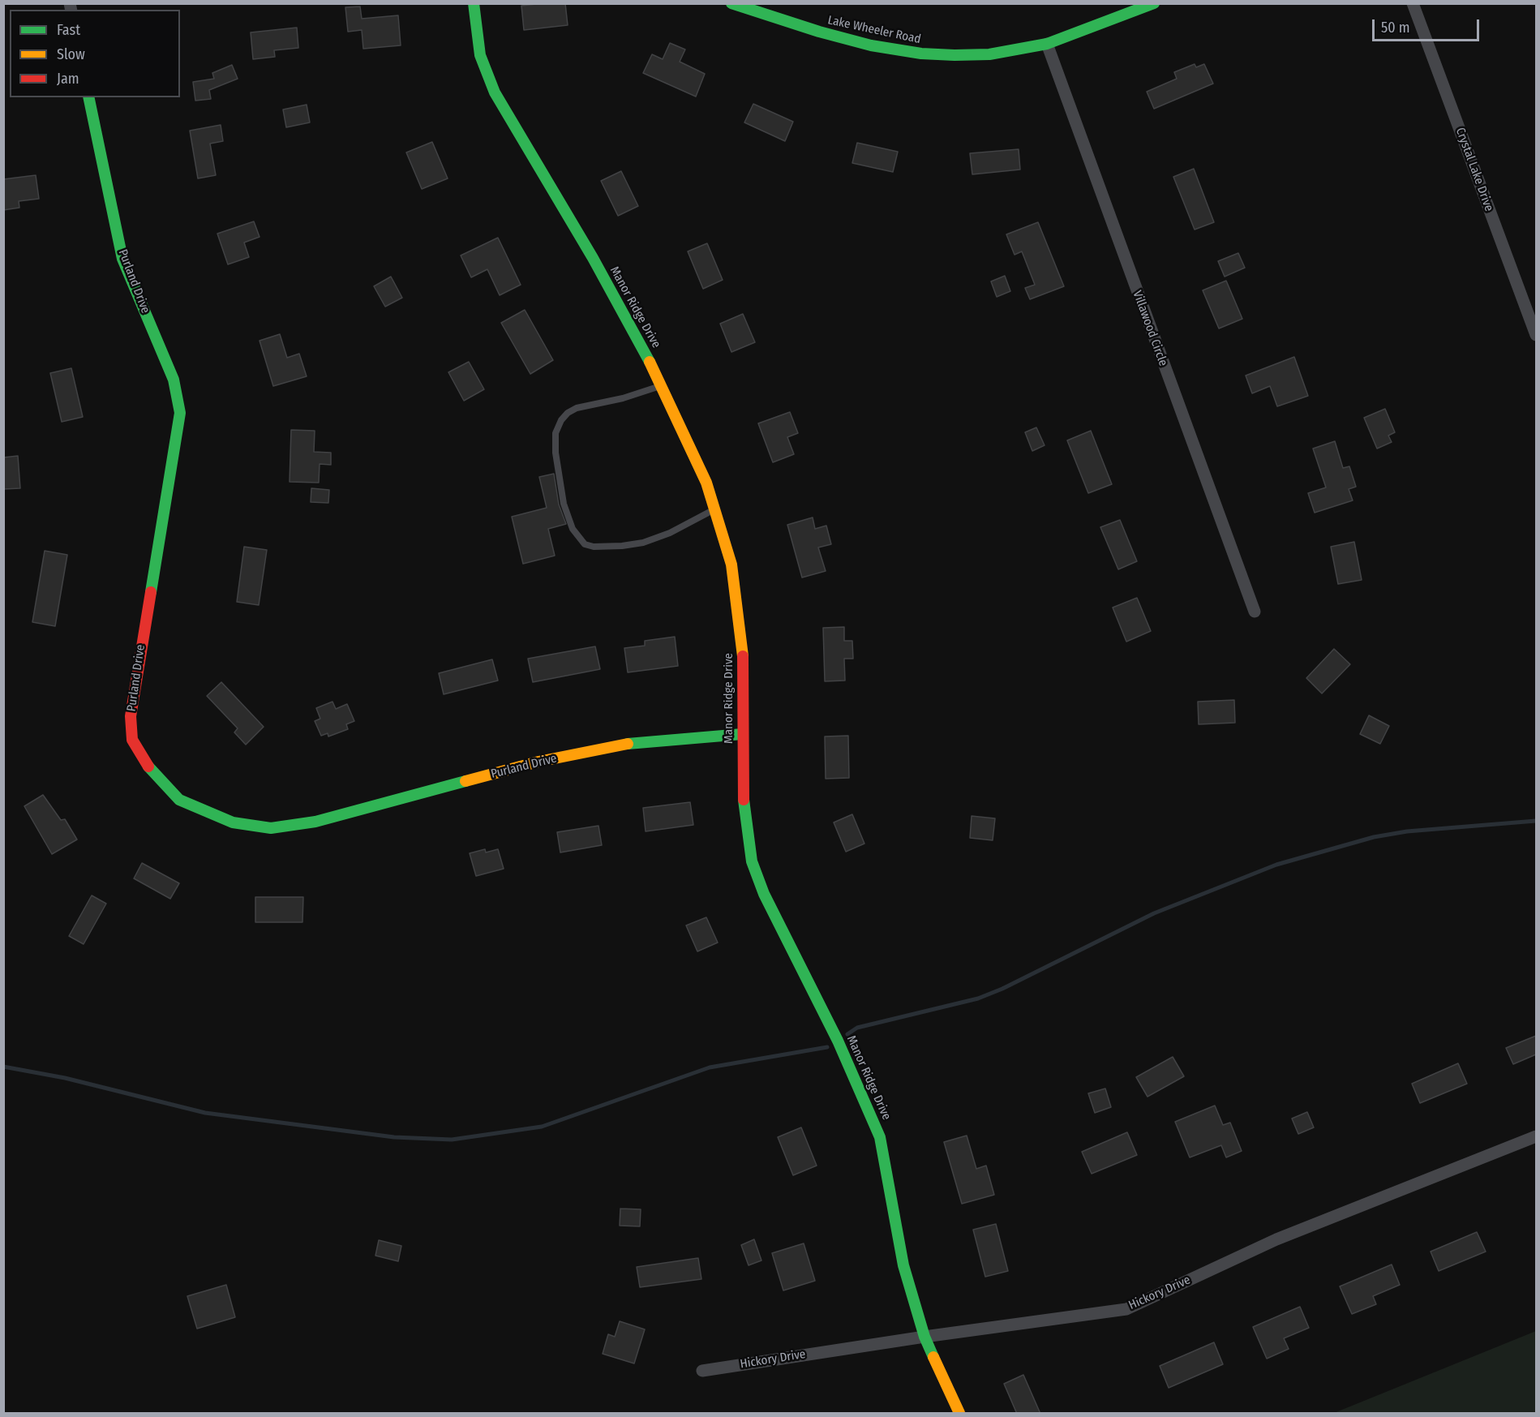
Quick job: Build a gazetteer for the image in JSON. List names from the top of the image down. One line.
{"streets":{"street":["Lake Wheeler Road","Crystal Lake Drive","Purland Drive","Manor Ridge Drive","Villawood Circle","Hickory Drive"]},"crossings":[["Lake Wheeler Road","Villawood Circle"],["Purland Drive","Manor Ridge Drive"],["Manor Ridge Drive","Hickory Drive"]],"legend":["Fast","Slow","Jam"],"scale_bar":"50 m"}
